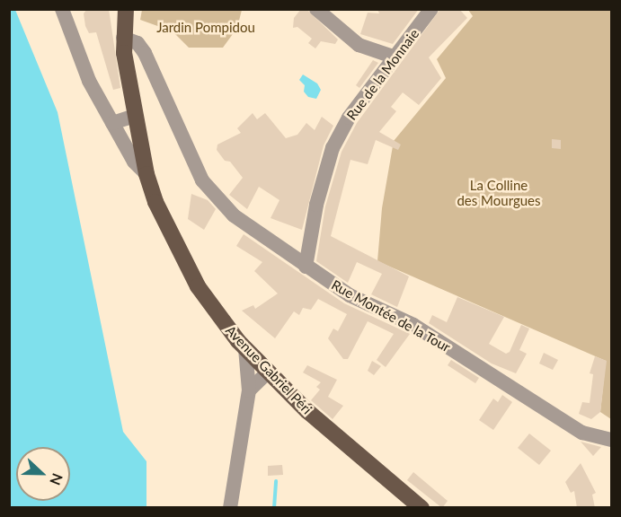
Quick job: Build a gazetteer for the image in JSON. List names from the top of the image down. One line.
{"streets":{"main road":["Avenue Gabriel Péri"],"street":["Rue de la Monnaie","Rue Montée de la Tour"]},"crossings":[["Rue de la Monnaie","Rue Montée de la Tour"],["Rue Montée de la Tour","Avenue Gabriel Péri"]],"parks":["Jardin Pompidou","La Colline des Mourgues"],"north":"right"}
